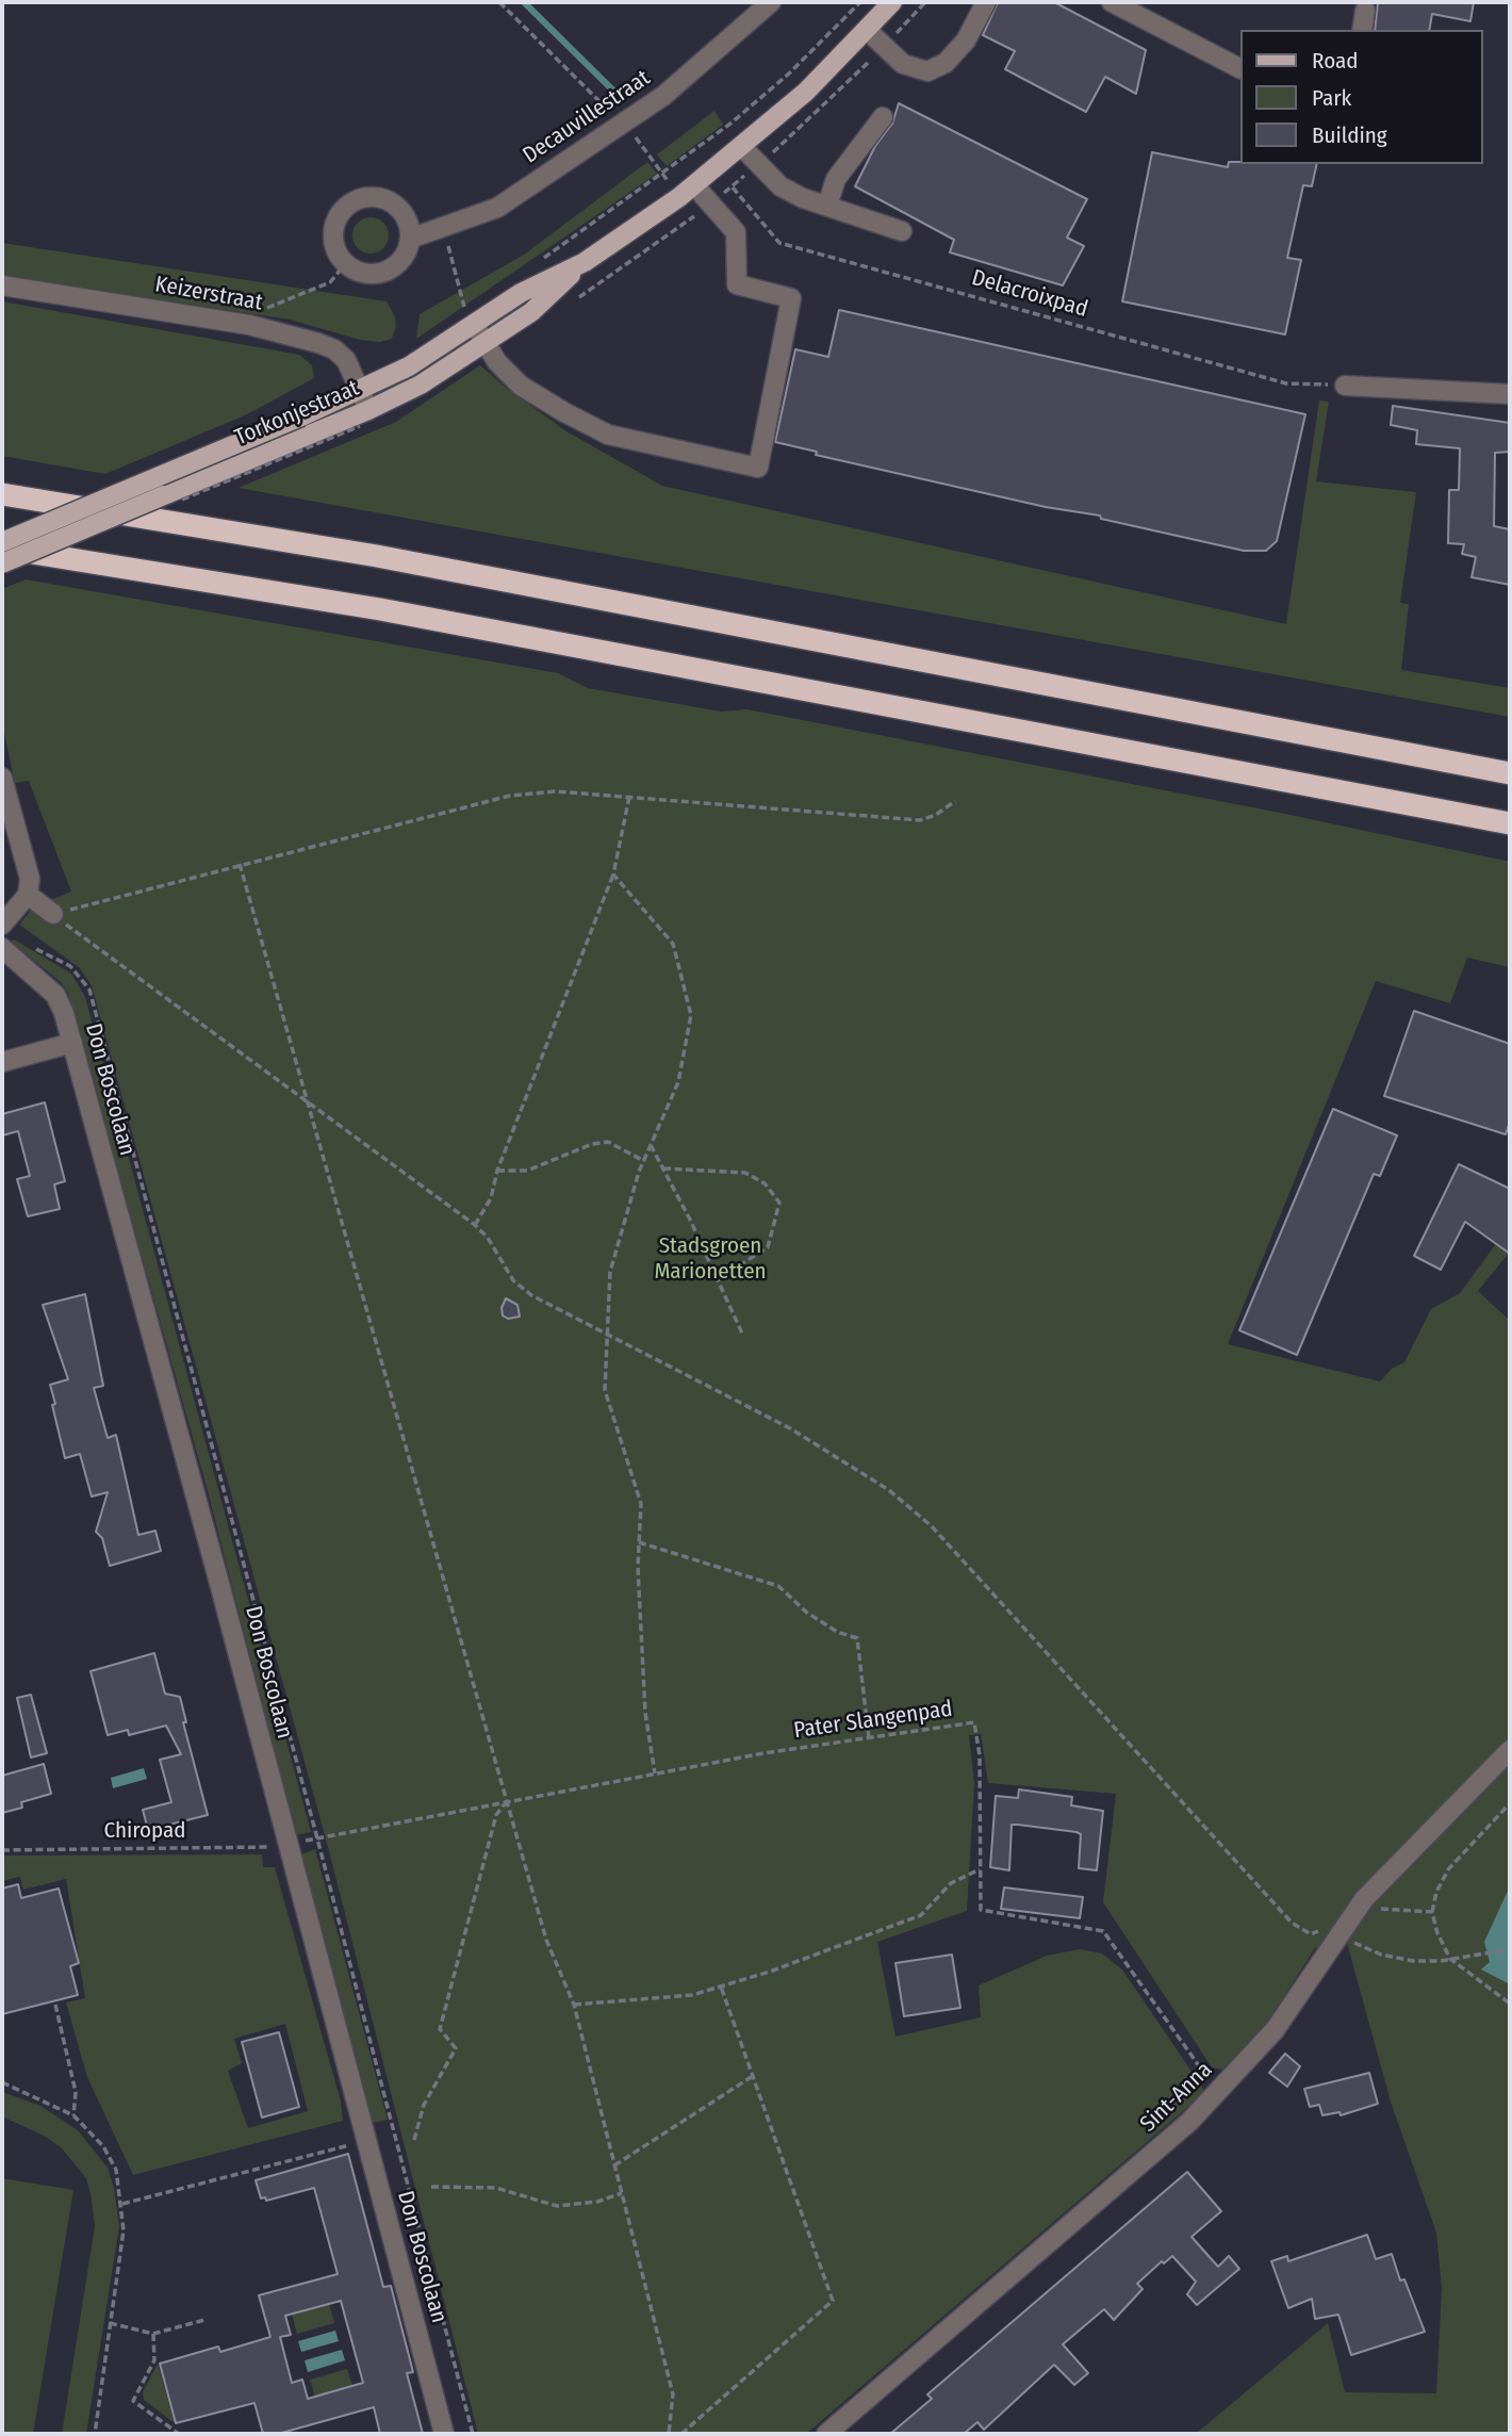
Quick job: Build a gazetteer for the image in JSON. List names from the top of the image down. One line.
{"streets":{"main road":["Torkonjestraat"],"street":["Decauvillestraat","Keizerstraat","Don Boscolaan","Sint-Anna"],"path":["Delacroixpad","Pater Slangenpad","Chiropad"]},"crossings":[["Keizerstraat","Torkonjestraat"],["Don Boscolaan","Chiropad"],["Pater Slangenpad","Sint-Anna"]],"parks":["Stadsgroen Marionetten"],"legend":["Road","Park","Building"]}
